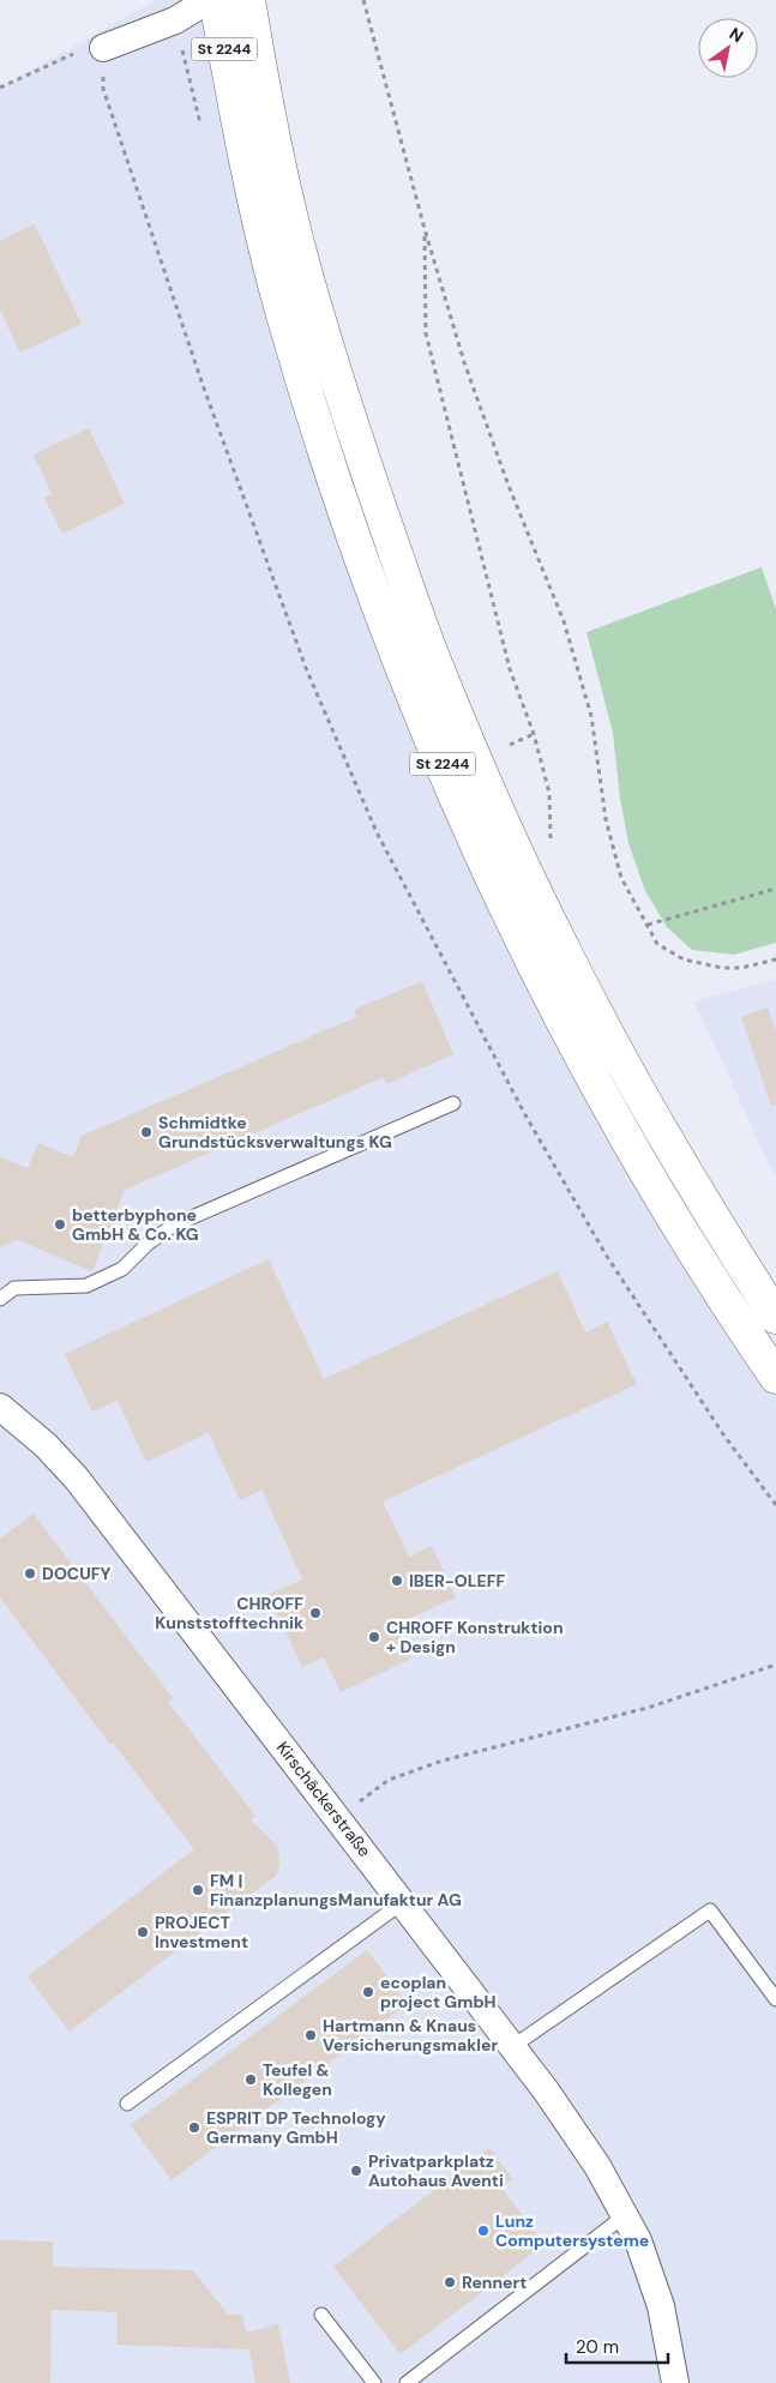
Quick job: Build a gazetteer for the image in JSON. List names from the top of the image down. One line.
{"streets":{"main road":["St 2244"],"street":["Kirschäckerstraße"]},"places":["Schmidtke Grundstücksverwaltungs KG","betterbyphone GmbH & Co. KG","DOCUFY","IBER-OLEFF","CHROFF Kunststofftechnik","CHROFF Konstruktion + Design","FM | FinanzplanungsManufaktur AG","PROJECT Investment","ecoplan project GmbH","Hartmann & Knaus Versicherungsmakler","Teufel & Kollegen","ESPRIT DP Technology Germany GmbH","Privatparkplatz Autohaus Aventi","Lunz Computersysteme","Rennert"],"scale_bar":"20 m","north":"top right"}
